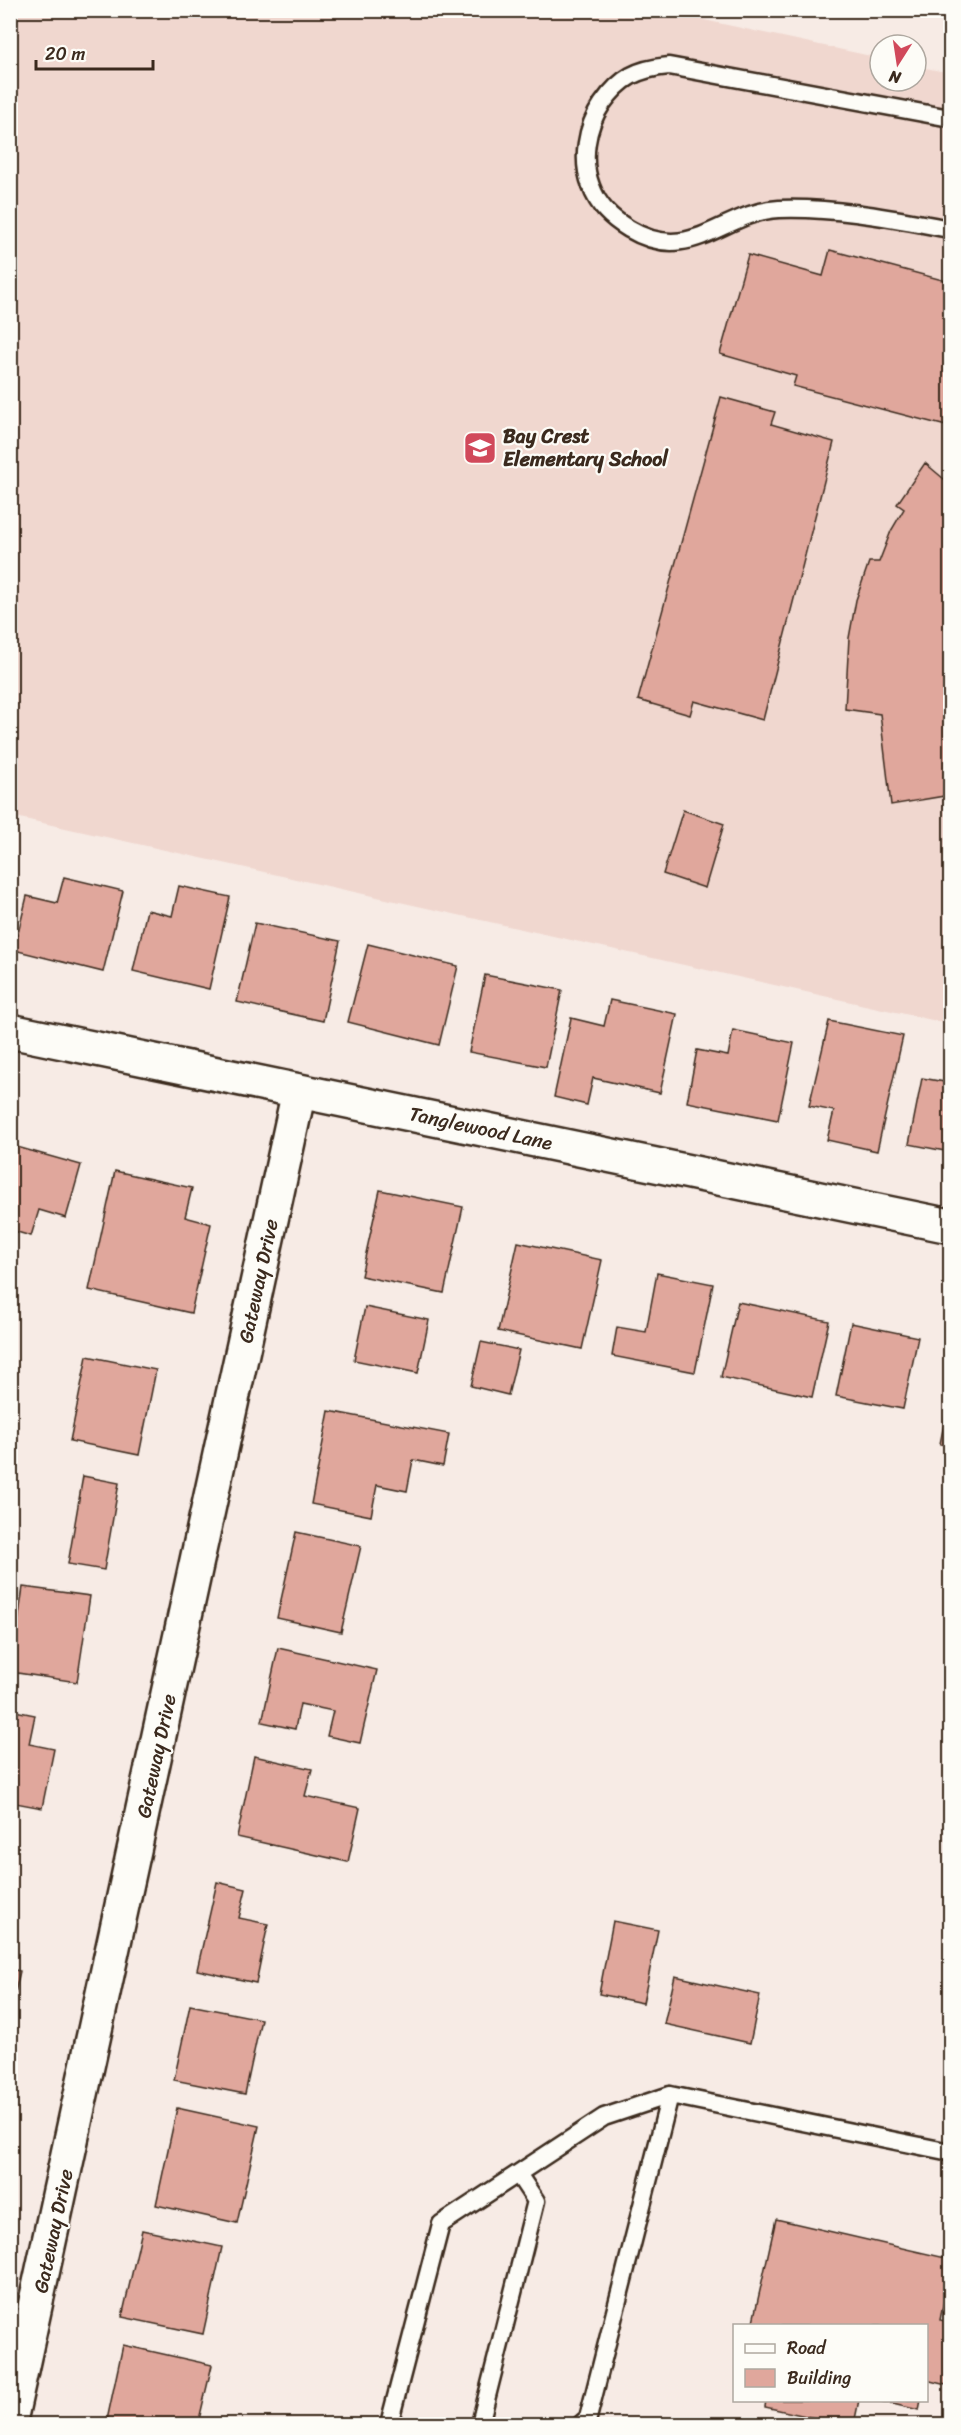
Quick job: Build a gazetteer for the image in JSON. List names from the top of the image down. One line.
{"streets":{"street":["Tanglewood Lane","Gateway Drive"]},"crossings":[["Tanglewood Lane","Gateway Drive"]],"places":{"school or university":["Bay Crest Elementary School"]},"legend":["Road","Building"],"scale_bar":"20 m","north":"bottom"}
